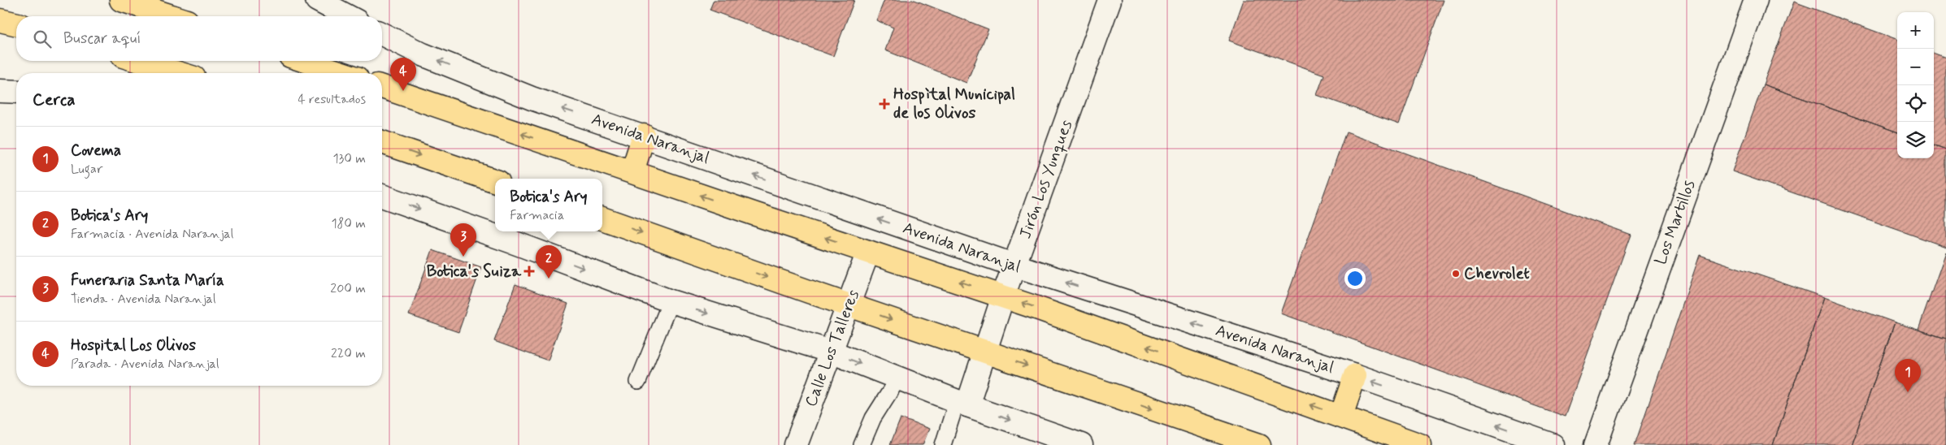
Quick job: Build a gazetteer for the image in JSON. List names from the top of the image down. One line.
{"streets":{"highway":["Avenida Naranjal"],"main road":["Jirón Los Yunques","Los Martillos","Calle Los Talleres"]},"crossings":[["Avenida Naranjal","Jirón Los Yunques"],["Avenida Naranjal","Calle Los Talleres"]],"places":{"health":["Hospìtal Municipal de los Olivos","Botica's Suiza"],"other":["Chevrolet"]},"page":{"map_buttons":["+","−"],"search":"Buscar aquí","pins":["4","3","2","1"],"heading":["Cerca","4 resultados"],"list":[{"mark":"1","name":"Covema","note":"Lugar","value":"130 m"},{"mark":"2","name":"Botica's Ary","note":"Farmacia · Avenida Naranjal","value":"180 m"},{"mark":"3","name":"Funeraria Santa María","note":"Tienda · Avenida Naranjal","value":"200 m"},{"mark":"4","name":"Hospital Los Olivos","note":"Parada · Avenida Naranjal","value":"220 m"}],"popup":["Botica's Ary","Farmacia"]}}
